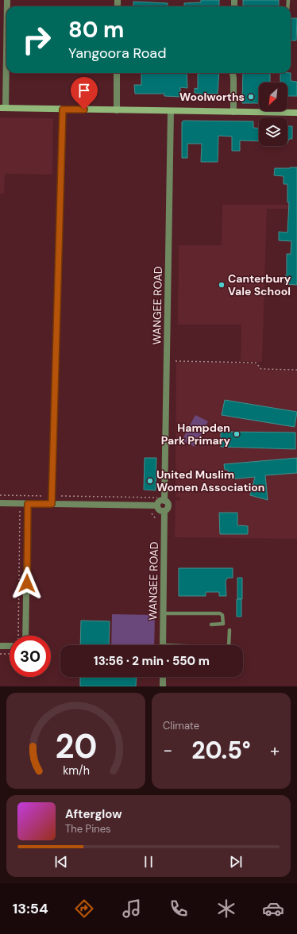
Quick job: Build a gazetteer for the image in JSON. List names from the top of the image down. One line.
{"streets":{"street":["WANGEE ROAD"]},"places":["Woolworths","Canterbury Vale School","Hampden Park Primary","United Muslim Women Association"],"north":"bottom left","page":{"turn":["80 m","Yangoora Road"],"limit":"30","trip":"13:56 · 2 min · 550 m","tile":"Climate","heat":["−","20.5°","+"],"song":["Afterglow","The Pines"],"tabs":"13:54","gauge":["20","km/h"]}}
